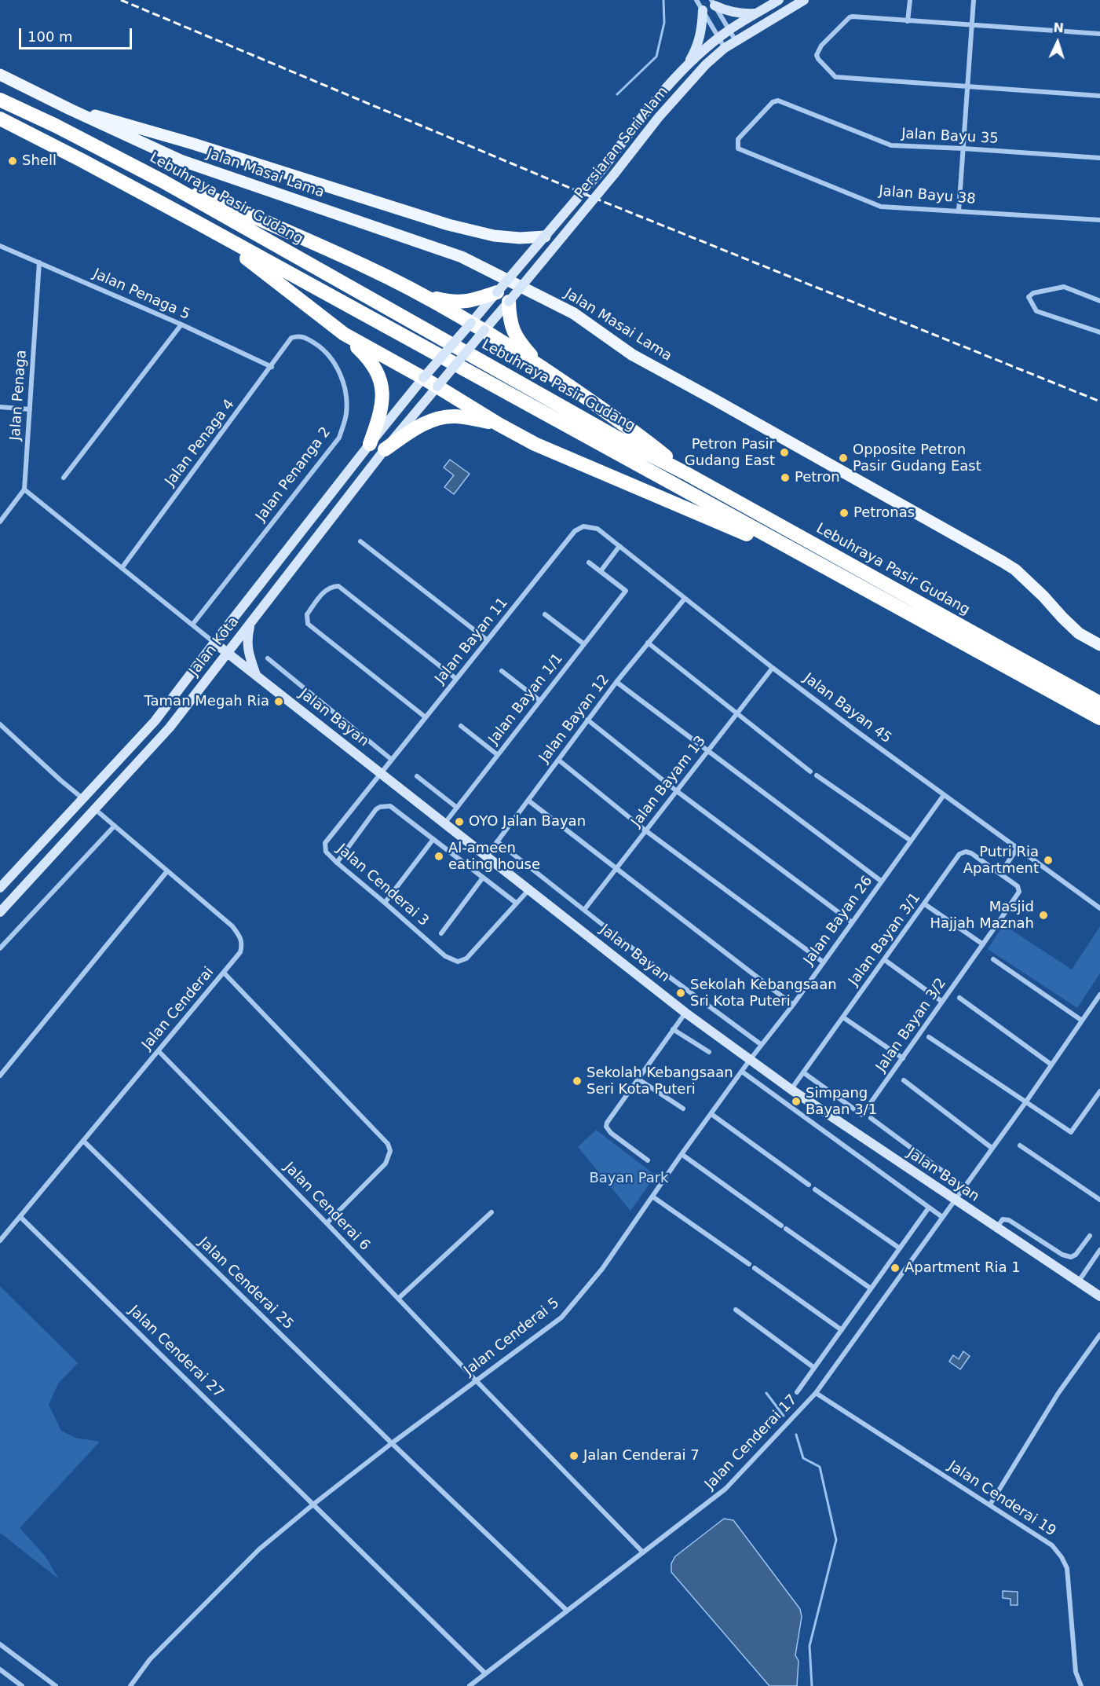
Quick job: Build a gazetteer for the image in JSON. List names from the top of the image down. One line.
{"streets":{"highway":["Lebuhraya Pasir Gudang"],"main road":["Persiaran Seri Alam","Jalan Masai Lama","Jalan Kota","Jalan Bayan"],"street":["Jalan Bayu 35","Jalan Bayu 38","Jalan Penaga 5","Jalan Penaga","Jalan Penaga 4","Jalan Penanga 2","Jalan Bayan 11","Jalan Bayan 1/1","Jalan Bayan 45","Jalan Bayan 12","Jalan Bayam 13","Jalan Cenderai 3","Jalan Bayan 26","Jalan Bayan 3/1","Jalan Cenderai","Jalan Bayan 3/2","Jalan Cenderai 6","Jalan Cenderai 25","Jalan Cenderai 5","Jalan Cenderai 27","Jalan Cenderai 17","Jalan Cenderai 19"]},"crossings":[["Jalan Bayu 35","Jalan Bayu 38"],["Persiaran Seri Alam","Jalan Kota"],["Jalan Penaga 5","Jalan Penaga"],["Jalan Penaga 5","Jalan Penaga 4"],["Jalan Penaga 4","Jalan Penanga 2"],["Jalan Bayan 11","Jalan Bayan 45"],["Jalan Bayan 11","Jalan Bayan"],["Jalan Bayan 11","Jalan Cenderai 3"],["Jalan Kota","Jalan Bayan"],["Jalan Kota","Jalan Cenderai"],["Jalan Bayan 1/1","Jalan Bayan"],["Jalan Bayan 45","Jalan Bayan 12"],["Jalan Bayan 45","Jalan Bayam 13"],["Jalan Bayan 45","Jalan Bayan 26"],["Jalan Bayan","Jalan Bayan 12"],["Jalan Bayan","Jalan Cenderai 3"],["Jalan Bayan","Jalan Bayan 26"],["Jalan Bayan","Jalan Bayan 3/1"],["Jalan Bayan","Jalan Cenderai 5"],["Jalan Bayan","Jalan Cenderai 17"],["Jalan Bayan 26","Jalan Cenderai 5"],["Jalan Bayan 3/1","Jalan Bayan 3/2"],["Jalan Cenderai","Jalan Cenderai 6"],["Jalan Cenderai","Jalan Cenderai 25"],["Jalan Cenderai","Jalan Cenderai 27"],["Jalan Cenderai 6","Jalan Cenderai 5"],["Jalan Cenderai 25","Jalan Cenderai 5"],["Jalan Cenderai 25","Jalan Cenderai 17"],["Jalan Cenderai 5","Jalan Cenderai 27"],["Jalan Cenderai 27","Jalan Cenderai 17"],["Jalan Cenderai 17","Jalan Cenderai 19"]],"parks":["Bayan Park"],"places":["Shell","Petron Pasir Gudang East","Opposite Petron Pasir Gudang East","Petron","Petronas","Taman Megah Ria","OYO Jalan Bayan","Al-ameen eating house","Putri Ria Apartment","Masjid Hajjah Maznah","Sekolah Kebangsaan Sri Kota Puteri","Sekolah Kebangsaan Seri Kota Puteri","Simpang Bayan 3/1","Apartment Ria 1","Jalan Cenderai 7"],"scale_bar":"100 m","north":"top"}
